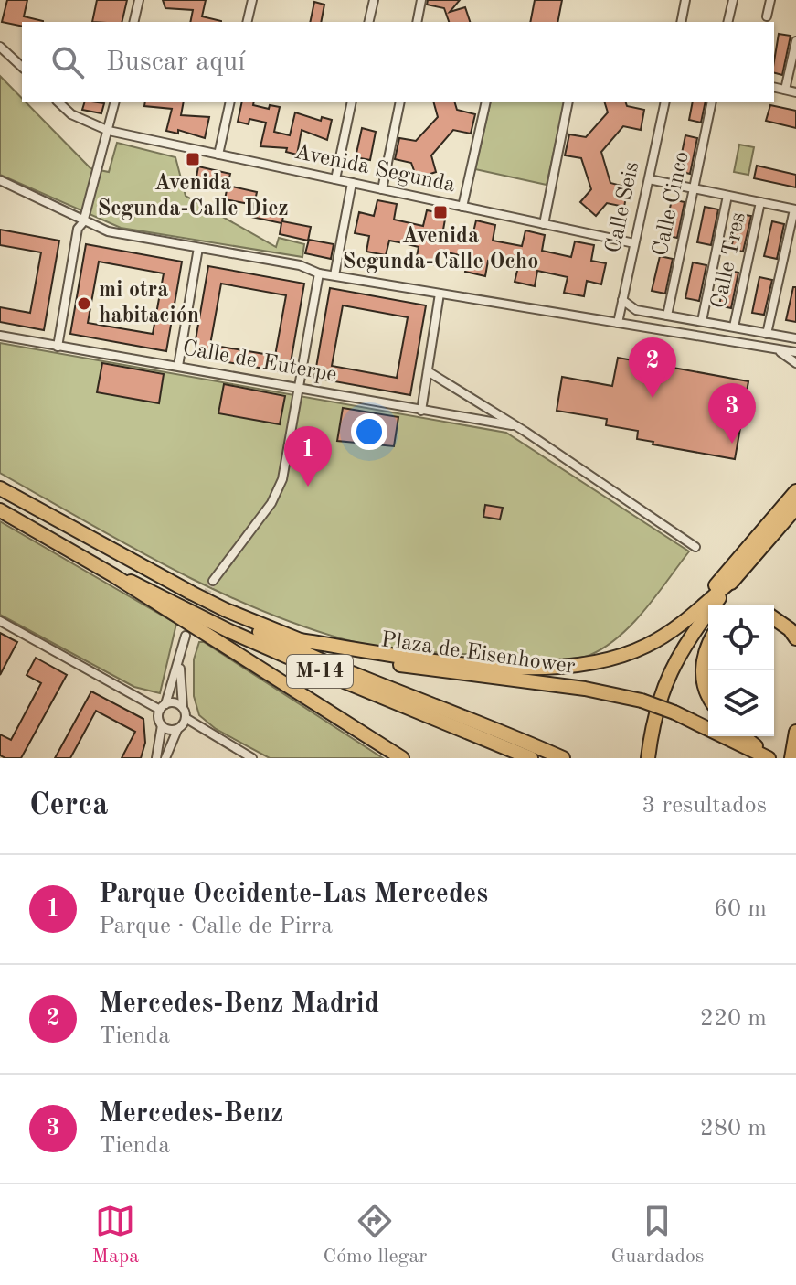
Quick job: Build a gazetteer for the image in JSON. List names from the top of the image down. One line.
{"streets":{"highway":["Plaza de Eisenhower","M-14"],"street":["Avenida Segunda","Calle Cinco","Calle Seis","Calle Tres","Calle de Euterpe"]},"crossings":[["Avenida Segunda","Calle Seis"],["Plaza de Eisenhower","M-14"]],"places":{"transit":["Avenida Segunda-Calle Diez","Avenida Segunda-Calle Ocho"],"other":["mi otra habitación"]},"page":{"search":"Buscar aquí","pins":["2","3","1"],"heading":["Cerca","3 resultados"],"list":[{"mark":"1","name":"Parque Occidente-Las Mercedes","note":"Parque · Calle de Pirra","value":"60 m"},{"mark":"2","name":"Mercedes-Benz Madrid","note":"Tienda","value":"220 m"},{"mark":"3","name":"Mercedes-Benz","note":"Tienda","value":"280 m"}],"nav":["Mapa","Cómo llegar","Guardados"]}}
